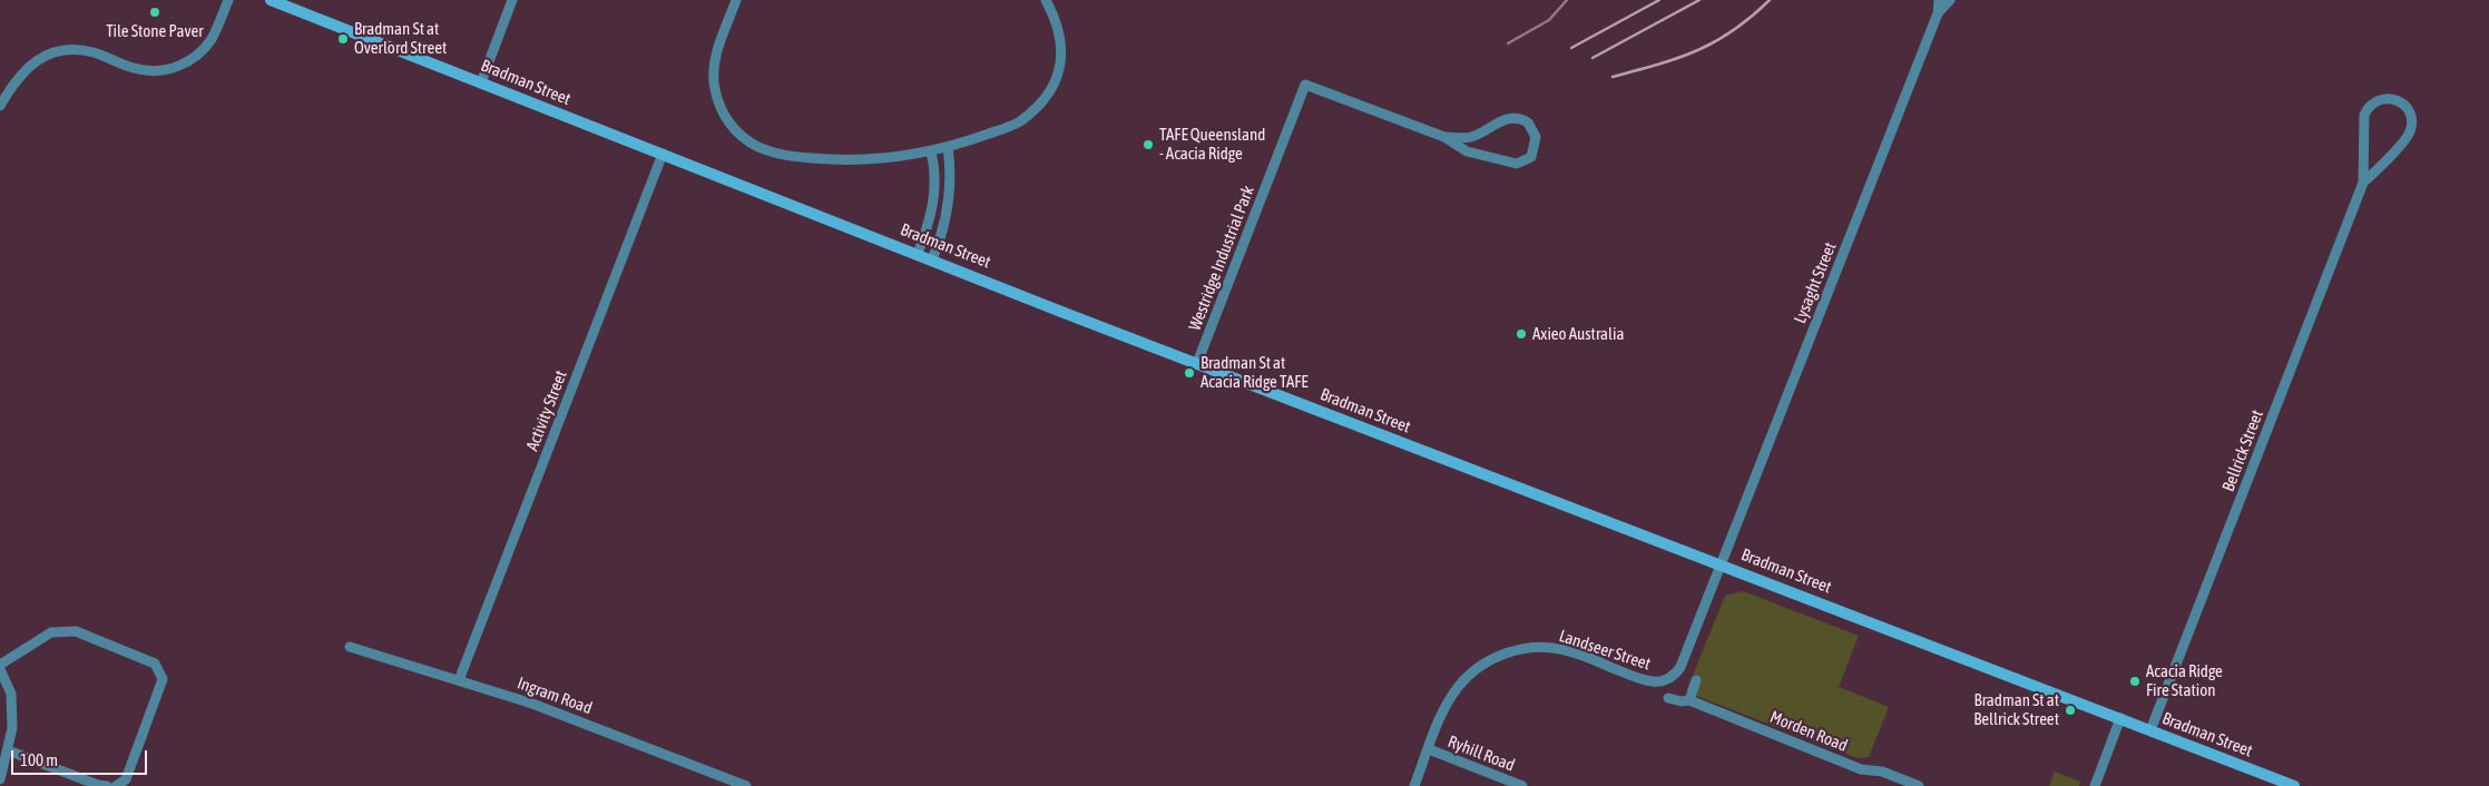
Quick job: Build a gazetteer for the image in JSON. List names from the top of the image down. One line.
{"streets":{"main road":["Bradman Street"],"street":["Westridge Industrial Park","Lysaght Street","Activity Street","Bellrick Street","Landseer Street","Ingram Road","Morden Road","Ryhill Road"]},"crossings":[["Bradman Street","Westridge Industrial Park"],["Bradman Street","Lysaght Street"],["Bradman Street","Activity Street"],["Bradman Street","Bellrick Street"],["Bradman Street","Landseer Street"],["Lysaght Street","Landseer Street"],["Activity Street","Ingram Road"],["Landseer Street","Ryhill Road"]],"places":["Tile Stone Paver","Bradman St at Overlord Street","TAFE Queensland - Acacia Ridge","Axieo Australia","Bradman St at Acacia Ridge TAFE","Acacia Ridge Fire Station","Bradman St at Bellrick Street"],"scale_bar":"100 m"}
